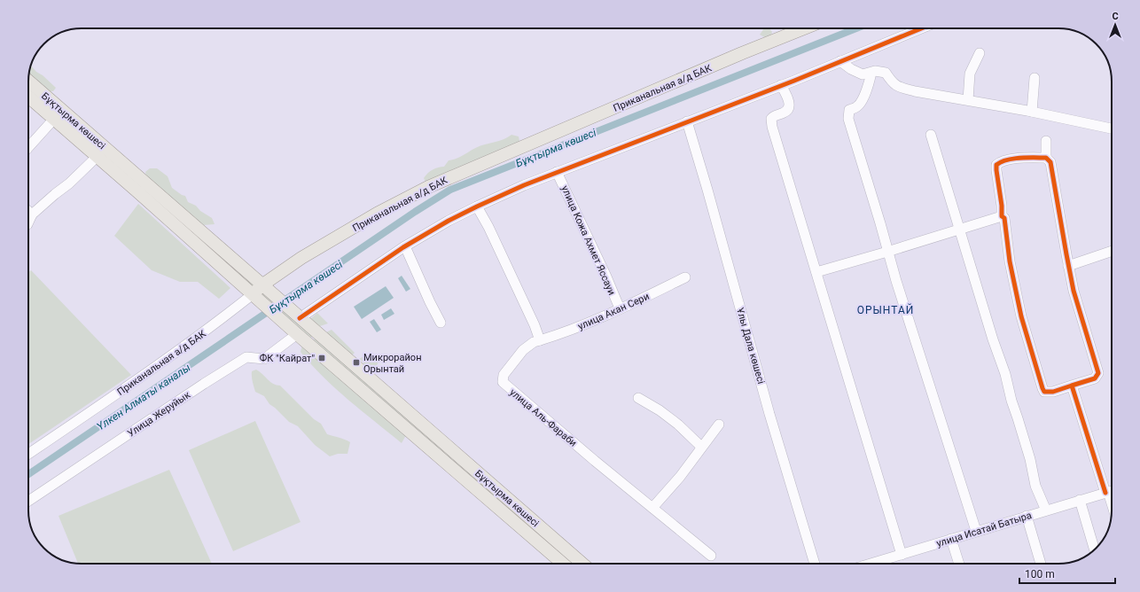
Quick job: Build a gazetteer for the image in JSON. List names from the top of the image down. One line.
{"streets":{"main road":["Приканальная а/д БАК","Бұқтырма көшесі"],"street":["улица Кожа Ахмет Яссауи","улица Акан Сери","Ұлы Дала көшесі","Улица Жеруйык","улица Аль-Фараби","улица Исатай Батыра"]},"crossings":[["Приканальная а/д БАК","Бұқтырма көшесі"],["Бұқтырма көшесі","Улица Жеруйык"],["улица Кожа Ахмет Яссауи","улица Акан Сери"],["улица Акан Сери","улица Аль-Фараби"]],"districts":["ОРЫНТАЙ"],"water":["Бұқтырма көшесі","Үлкен Алматы каналы"],"places":{"transit":["ФК \"Кайрат\"","Микрорайон Орынтай"]},"scale_bar":"100 m","north":"top"}
